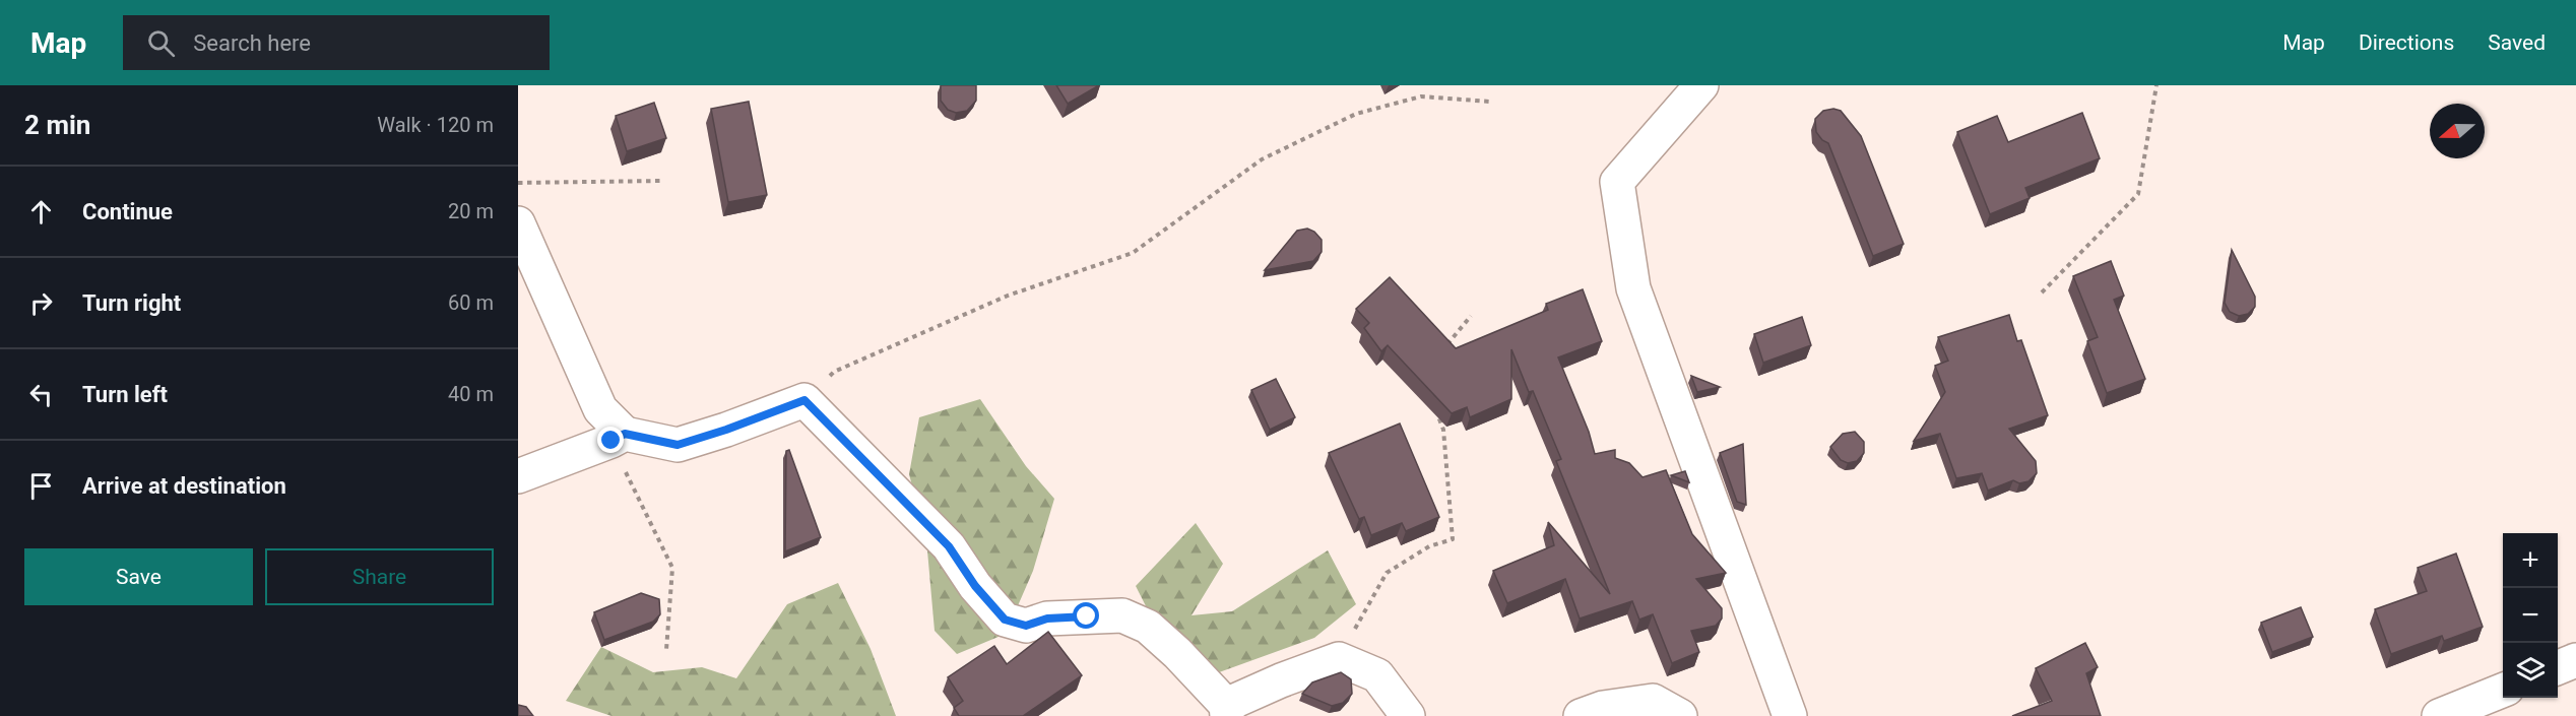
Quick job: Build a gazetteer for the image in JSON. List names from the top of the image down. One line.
{"north":"left","page":{"header":"Map","search":"Search here","nav":["Map","Directions","Saved"],"heading":["2 min","Walk · 120 m"],"list":[["Continue","20 m"],["Turn right","60 m"],["Turn left","40 m"],"Arrive at destination"],"buttons":["Save","Share"],"map_buttons":["+","−"]}}
